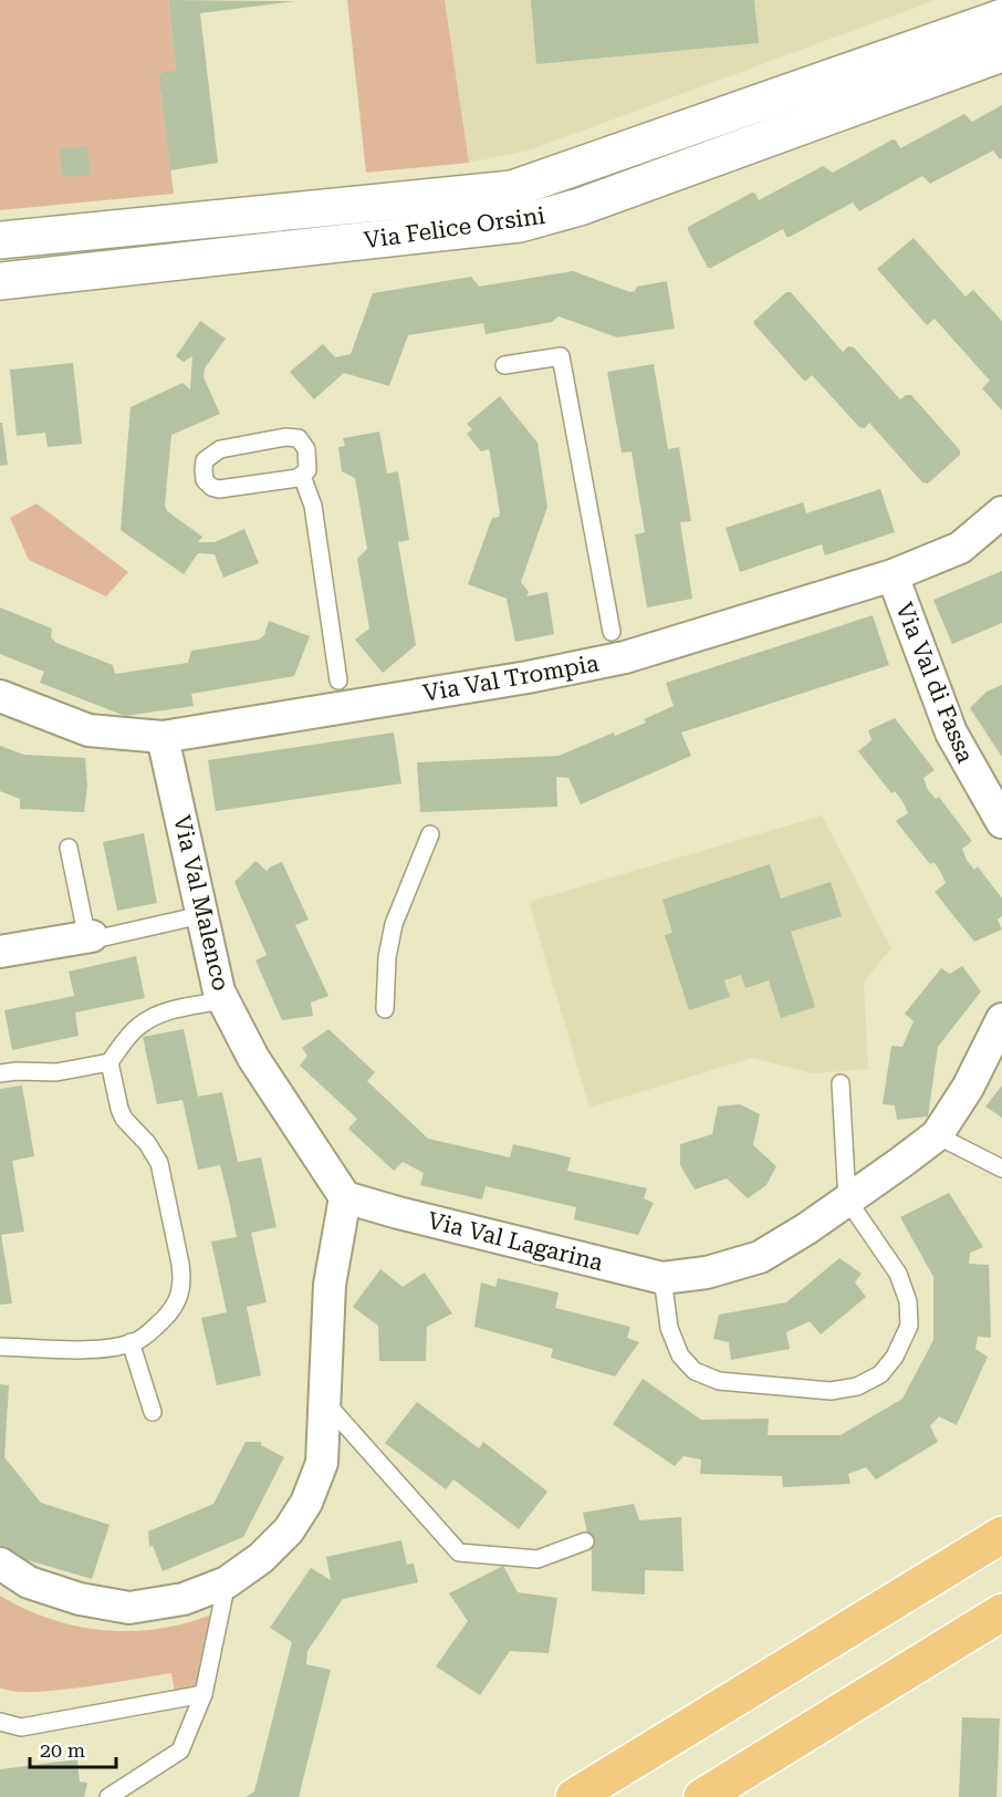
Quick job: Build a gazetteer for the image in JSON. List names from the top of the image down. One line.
{"streets":{"street":["Via Felice Orsini","Via Val Trompia","Via Val di Fassa","Via Val Malenco","Via Val Lagarina"]},"crossings":[["Via Val Trompia","Via Val di Fassa"],["Via Val Trompia","Via Val Malenco"],["Via Val Malenco","Via Val Lagarina"]],"scale_bar":"20 m"}
